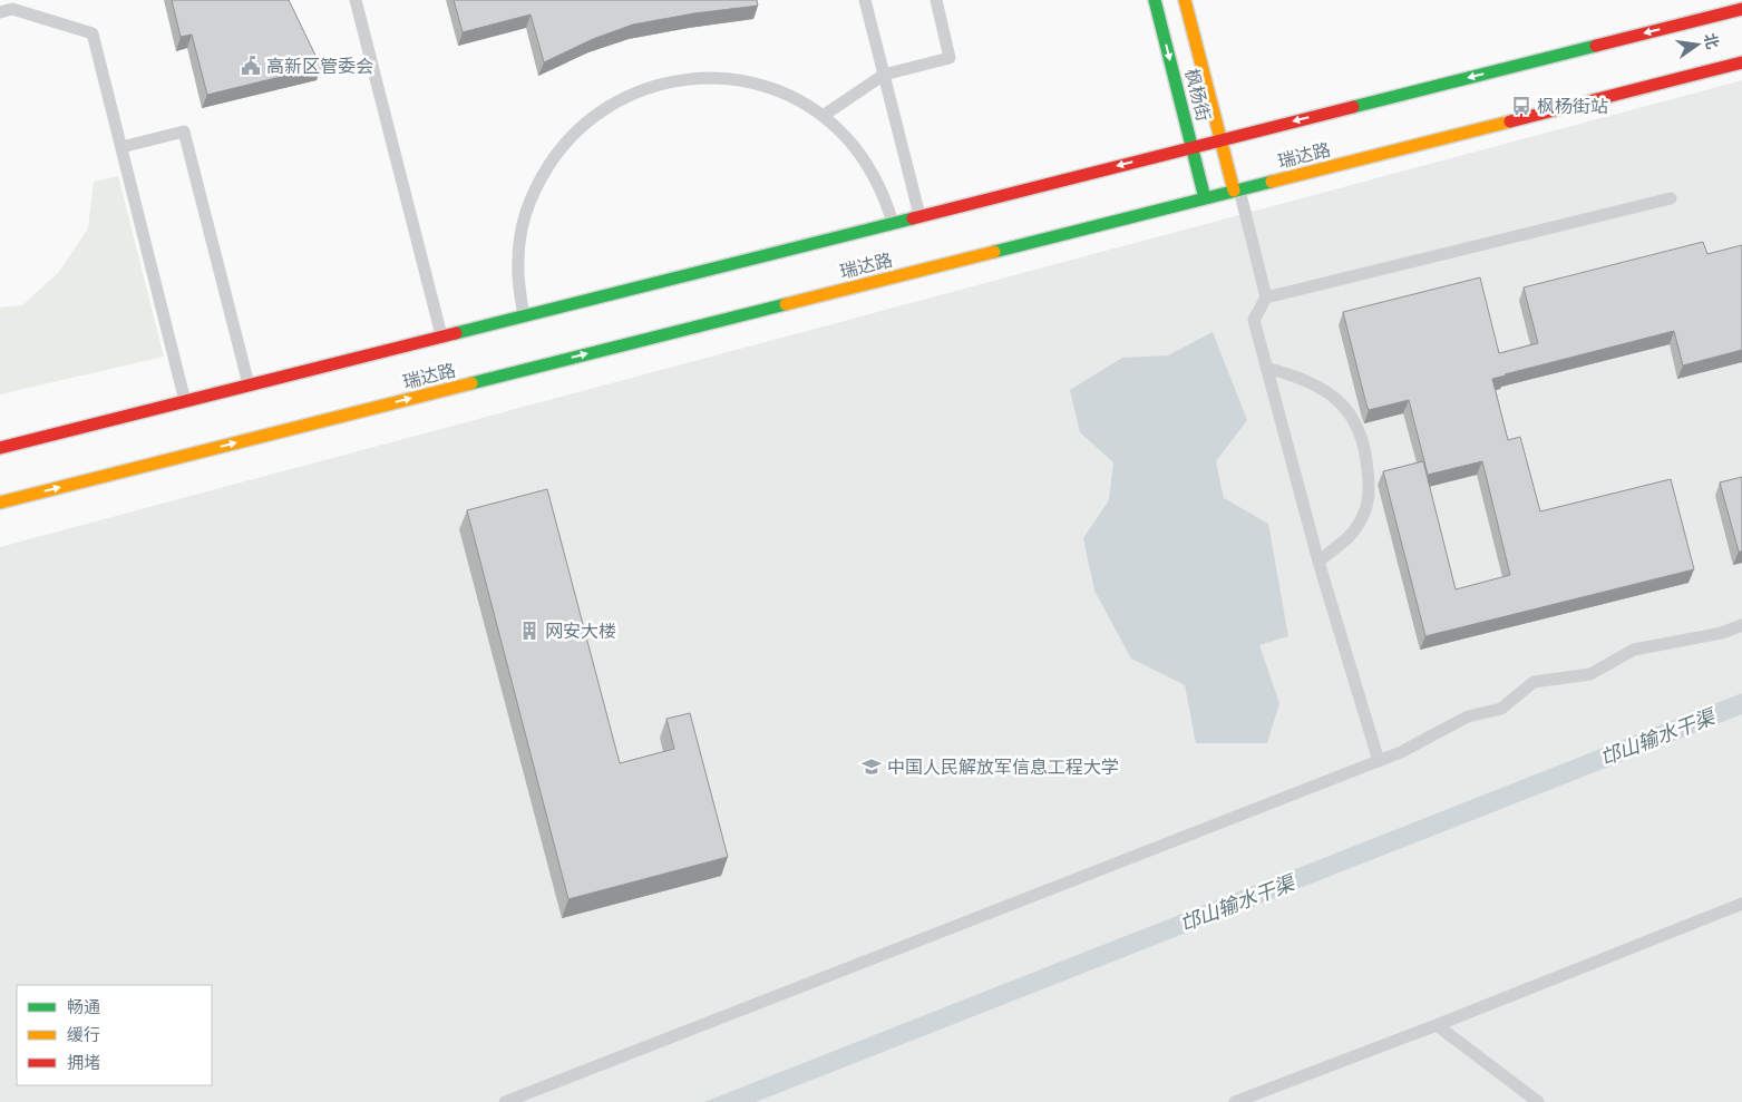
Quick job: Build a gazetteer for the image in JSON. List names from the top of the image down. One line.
{"streets":{"main road":["枫杨街","瑞达路"]},"crossings":[["枫杨街","瑞达路"]],"water":["邙山输水干渠"],"places":{"public building":["高新区管委会"],"bus stop":["枫杨街站"],"building":["网安大楼"],"school or university":["中国人民解放军信息工程大学"]},"legend":["畅通","缓行","拥堵"],"north":"right"}
